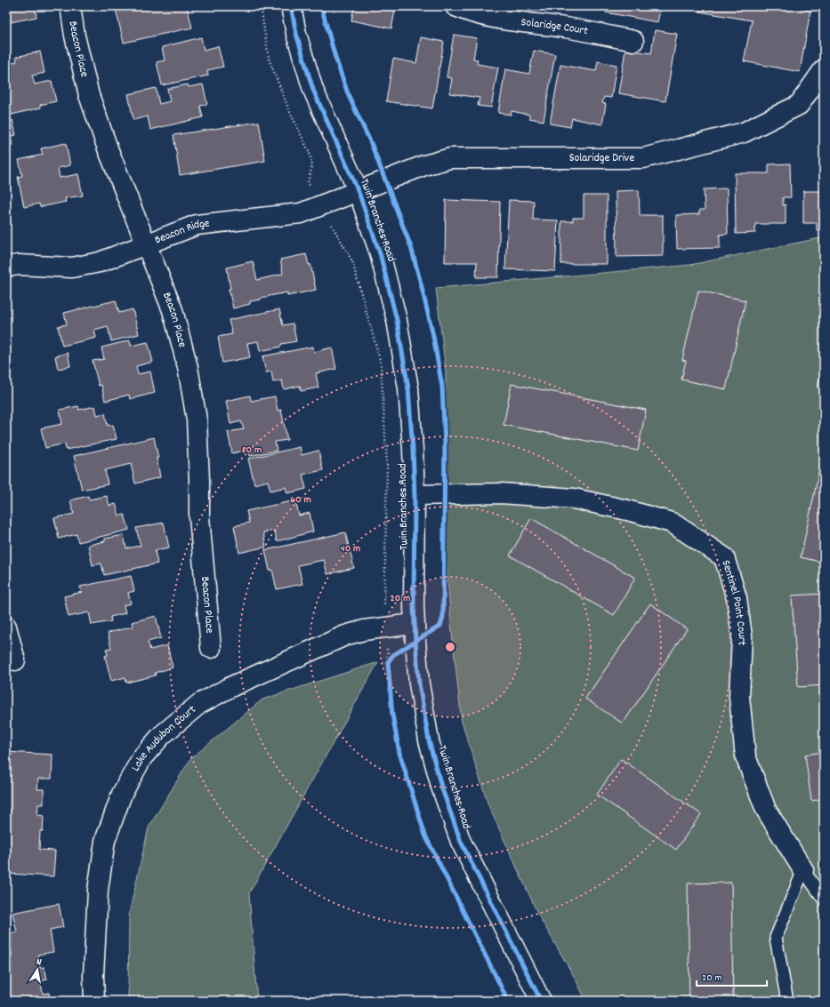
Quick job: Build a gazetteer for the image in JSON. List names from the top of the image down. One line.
{"streets":{"street":["Solaridge Court","Beacon Place","Solaridge Drive","Twin Branches Road","Beacon Ridge","Sentinel Point Court","Lake Audubon Court"]},"crossings":[["Beacon Place","Beacon Ridge"],["Solaridge Drive","Twin Branches Road"],["Solaridge Drive","Beacon Ridge"],["Twin Branches Road","Beacon Ridge"],["Twin Branches Road","Sentinel Point Court"],["Twin Branches Road","Lake Audubon Court"]],"scale_bar":"20 m","north":"top","rings":["80 m","60 m","40 m","20 m"]}
